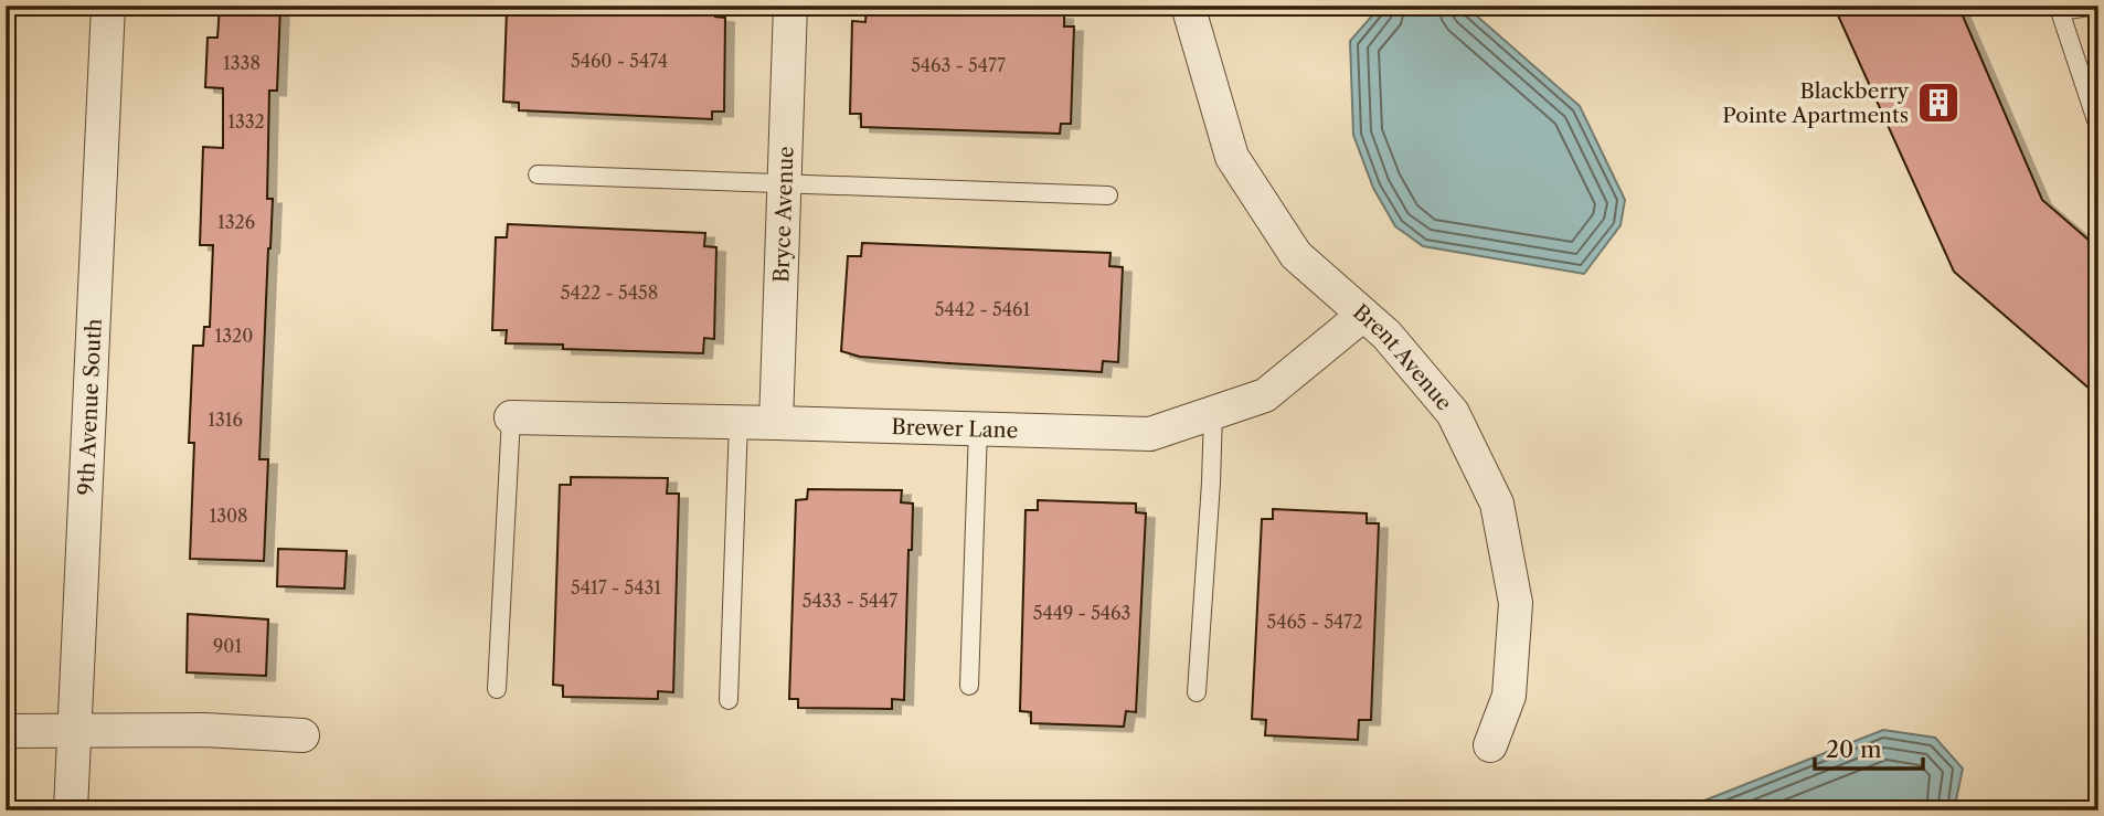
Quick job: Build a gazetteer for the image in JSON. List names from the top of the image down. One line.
{"streets":{"street":["Bryce Avenue","Brent Avenue","9th Avenue South","Brewer Lane"]},"crossings":[["Bryce Avenue","Brewer Lane"],["Brent Avenue","Brewer Lane"]],"places":{"building":["Blackberry Pointe Apartments"]},"house_numbers":["5460 - 5474","1338","5463 - 5477","1332","1326","5422 - 5458","5442 - 5461","1320","1316","1308","5417 - 5431","5433 - 5447","5449 - 5463","5465 - 5472","901"],"scale_bar":"20 m"}
